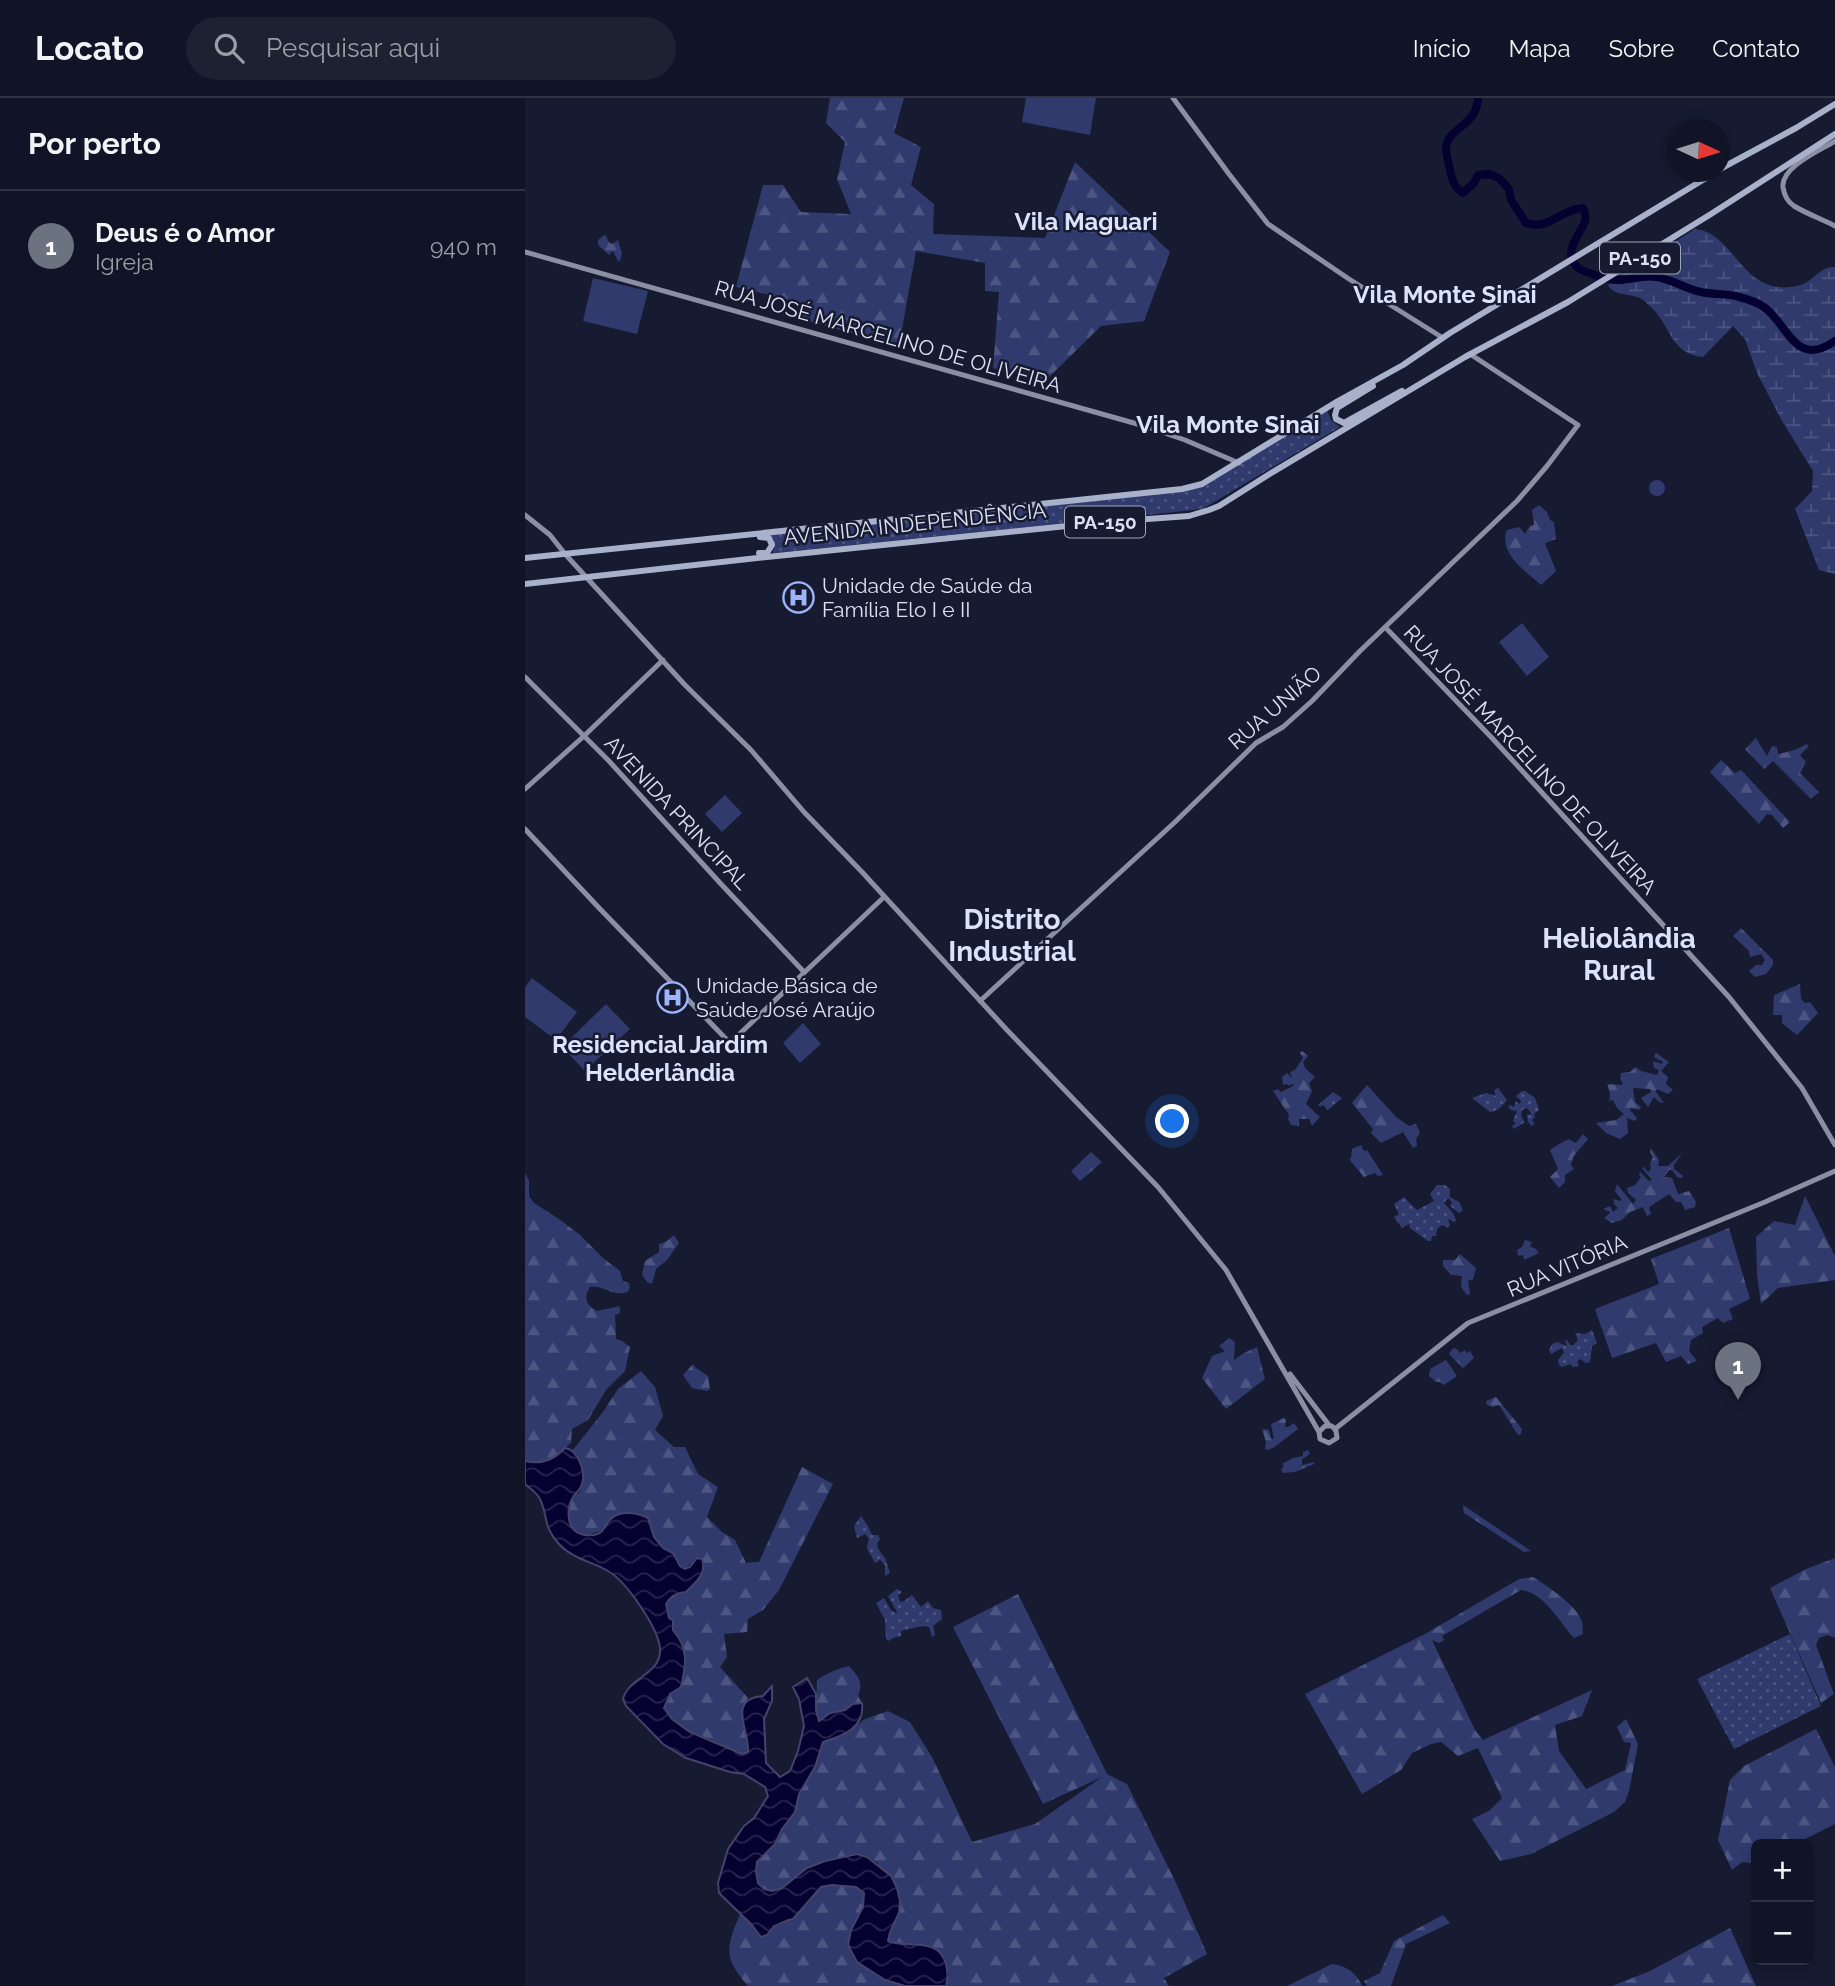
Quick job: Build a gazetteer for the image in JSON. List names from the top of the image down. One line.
{"streets":{"main road":["PA-150","AVENIDA INDEPENDÊNCIA"],"street":["RUA JOSÉ MARCELINO DE OLIVEIRA","RUA UNIÃO","AVENIDA PRINCIPAL","RUA VITÓRIA"]},"crossings":[["RUA JOSÉ MARCELINO DE OLIVEIRA","AVENIDA INDEPENDÊNCIA"],["RUA JOSÉ MARCELINO DE OLIVEIRA","RUA UNIÃO"],["AVENIDA INDEPENDÊNCIA","RUA UNIÃO"]],"districts":["Vila Maguari","Vila Monte Sinai","Vila Monte Sinai","Distrito Industrial","Heliolândia Rural","Residencial Jardim Helderlândia"],"places":{"hospital":["Unidade de Saúde da Família Elo I e II","Unidade Básica de Saúde José Araújo"]},"north":"right","page":{"header":"Locato","search":"Pesquisar aqui","nav":["Início","Mapa","Sobre","Contato"],"heading":"Por perto","list":[{"mark":"1","name":"Deus é o Amor","note":"Igreja","value":"940 m"}],"pins":"1","map_buttons":["+","−"]}}
